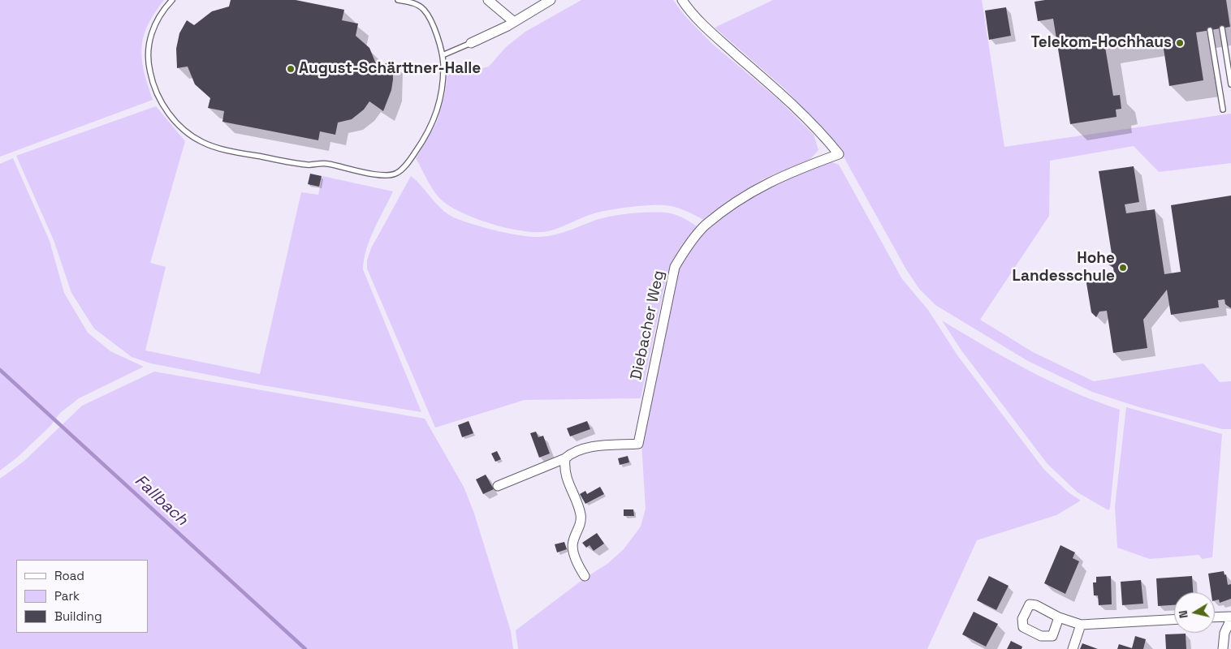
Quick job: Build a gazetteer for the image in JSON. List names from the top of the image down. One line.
{"streets":{"street":["Diebacher Weg"]},"water":["Fallbach"],"places":["Telekom-Hochhaus","August-Schärttner-Halle","Hohe Landesschule"],"legend":["Road","Park","Building"],"north":"left"}
